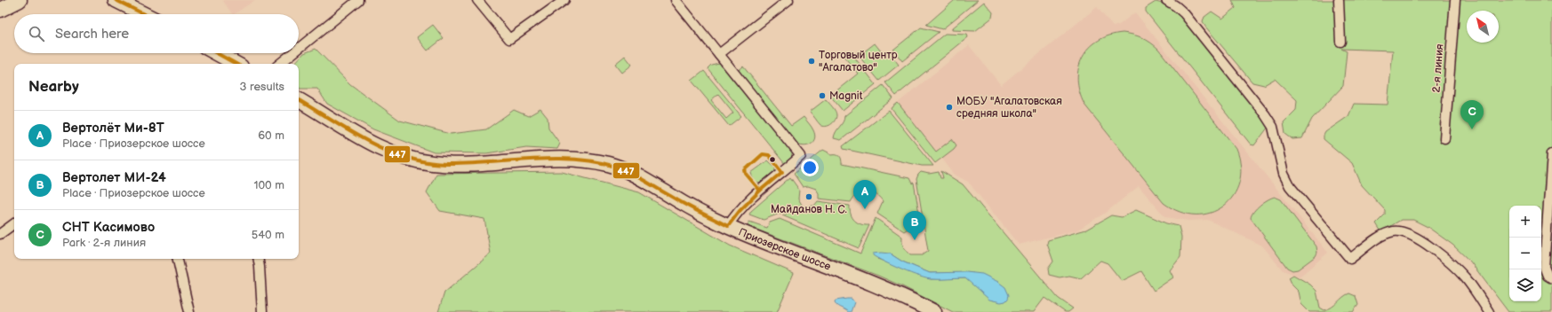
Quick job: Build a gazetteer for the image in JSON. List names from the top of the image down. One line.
{"streets":{"main road":["Приозерское шоссе"],"street":["2-я линия"]},"places":["Торговый центр \"Агалатово\"","Magnit","МОБУ \"Агалатовская средняя школа\"","Майданов Н. С."],"lines":["transit line 447"],"north":"top left","page":{"search":"Search here","heading":["Nearby","3 results"],"pins":["C","A","B"],"list":[{"mark":"A","name":"Вертолёт Ми-8Т","note":"Place · Приозерское шоссе","value":"60 m"},{"mark":"B","name":"Вертолет МИ-24","note":"Place · Приозерское шоссе","value":"100 m"},{"mark":"C","name":"СНТ Касимово","note":"Park · 2-я линия","value":"540 m"}],"map_buttons":["+","−"]}}
